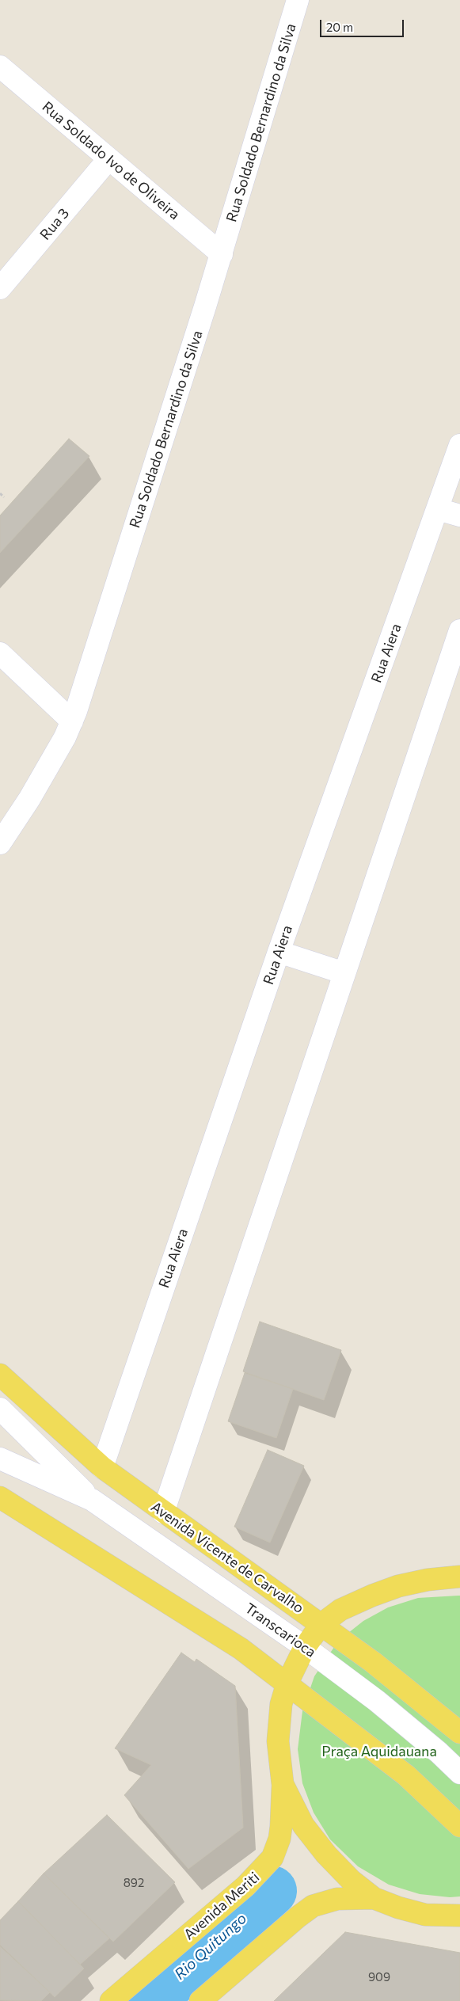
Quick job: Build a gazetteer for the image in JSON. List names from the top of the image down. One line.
{"streets":{"main road":["Avenida Vicente de Carvalho","Avenida Meriti"],"street":["Rua Soldado Bernardino da Silva","Rua Soldado Ivo de Oliveira","Rua 3","Rua Aiera","Transcarioca"]},"crossings":[["Rua Soldado Bernardino da Silva","Rua Soldado Ivo de Oliveira"],["Rua Soldado Ivo de Oliveira","Rua 3"],["Rua Aiera","Avenida Vicente de Carvalho"]],"water":["Rio Quitungo"],"parks":["Praça Aquidauana"],"house_numbers":["892","909"],"scale_bar":"20 m"}
